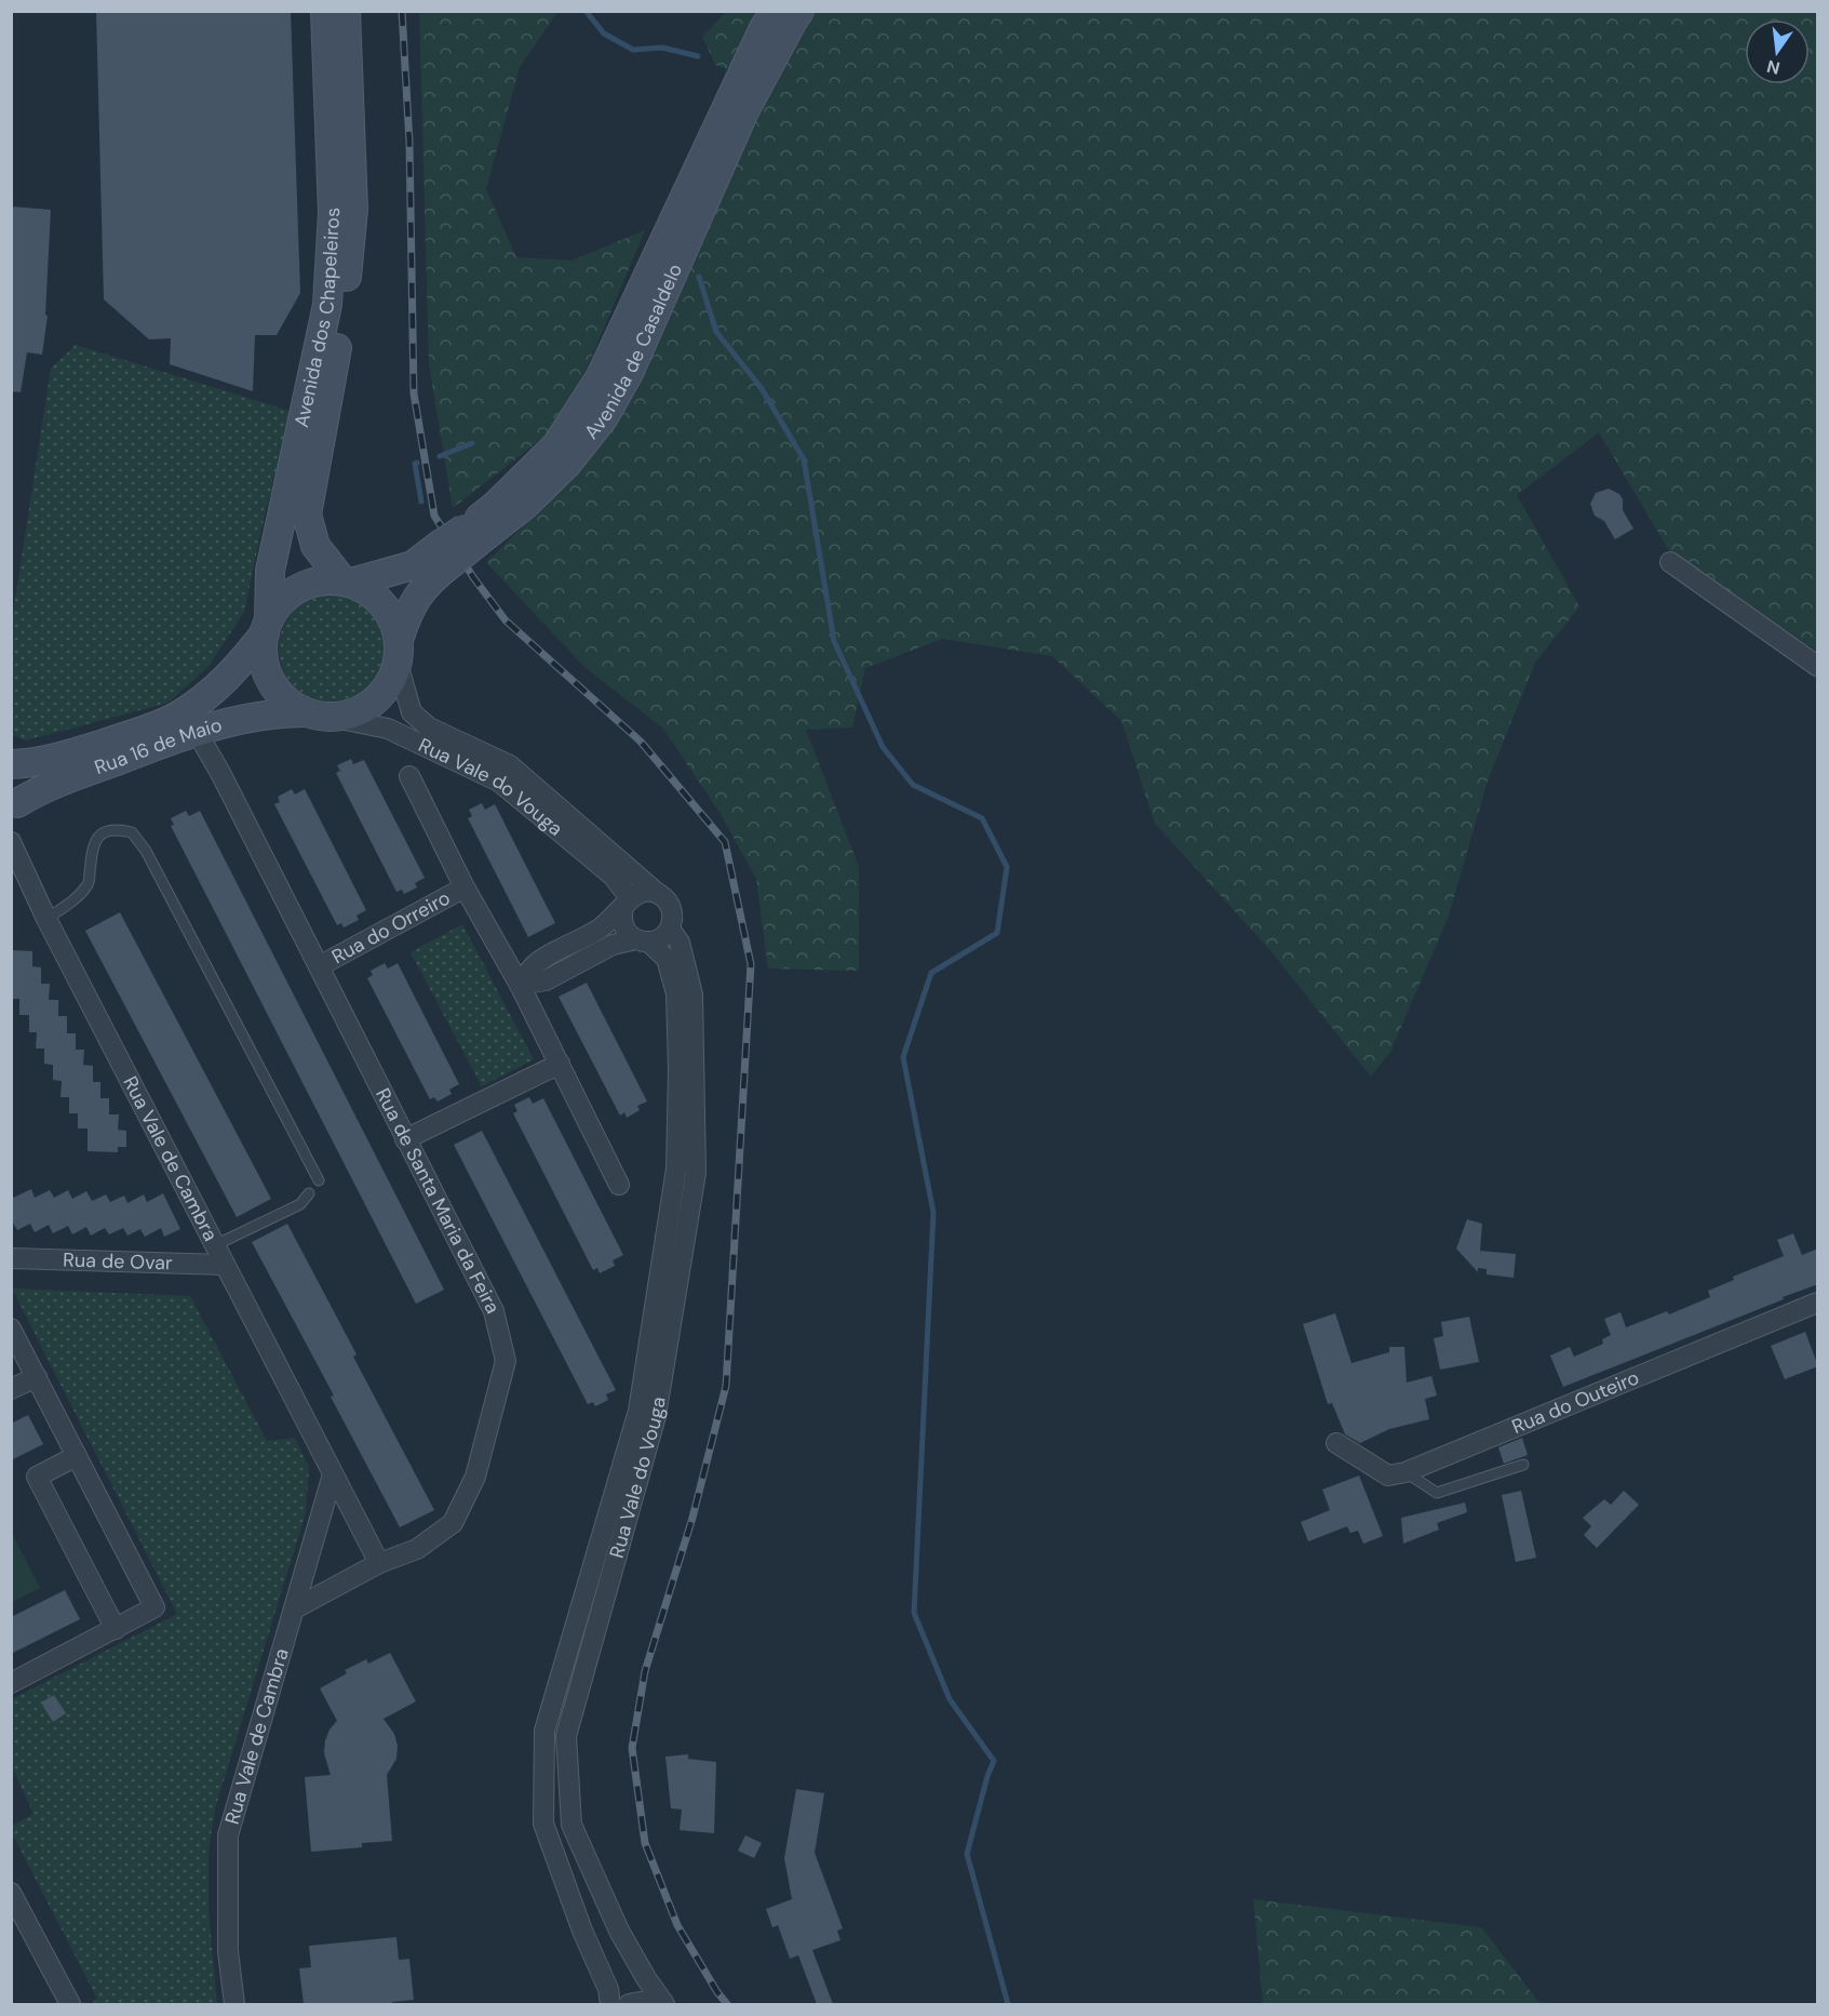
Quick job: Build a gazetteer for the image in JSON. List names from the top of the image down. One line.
{"streets":{"street":["Avenida dos Chapeleiros","Avenida de Casaldelo","Rua 16 de Maio","Rua Vale do Vouga","Rua do Orreiro","Rua Vale de Cambra","Rua de Santa Maria da Feira","Rua de Ovar","Rua do Outeiro"]},"crossings":[["Avenida dos Chapeleiros","Avenida de Casaldelo"],["Avenida dos Chapeleiros","Rua 16 de Maio"],["Avenida dos Chapeleiros","Rua Vale do Vouga"],["Avenida de Casaldelo","Rua 16 de Maio"],["Avenida de Casaldelo","Rua Vale do Vouga"],["Rua 16 de Maio","Rua Vale do Vouga"],["Rua 16 de Maio","Rua de Santa Maria da Feira"],["Rua do Orreiro","Rua de Santa Maria da Feira"],["Rua Vale de Cambra","Rua de Santa Maria da Feira"],["Rua Vale de Cambra","Rua de Ovar"]],"north":"bottom"}
